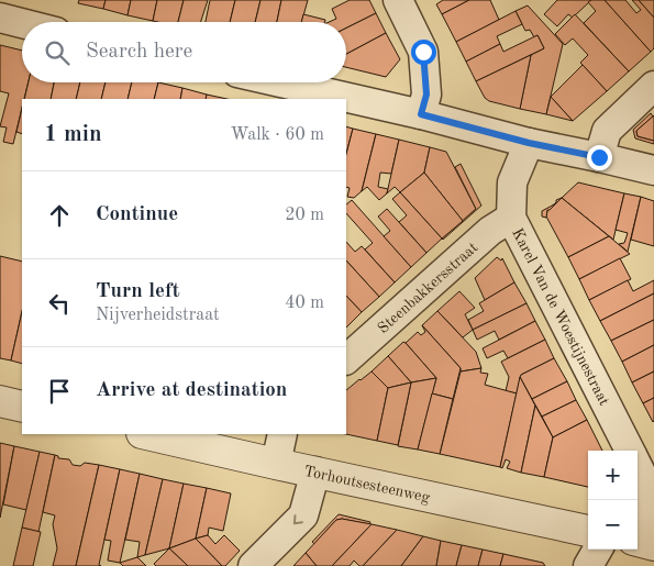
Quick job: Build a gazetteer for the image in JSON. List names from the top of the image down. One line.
{"streets":{"street":["Steenbakkersstraat","Karel Van de Woestijnestraat","Torhoutsesteenweg"]},"crossings":[["Steenbakkersstraat","Karel Van de Woestijnestraat"]],"page":{"search":"Search here","heading":["1 min","Walk · 60 m"],"list":[["Continue","20 m"],["Turn left","Nijverheidstraat","40 m"],"Arrive at destination"],"map_buttons":["+","−"]}}
